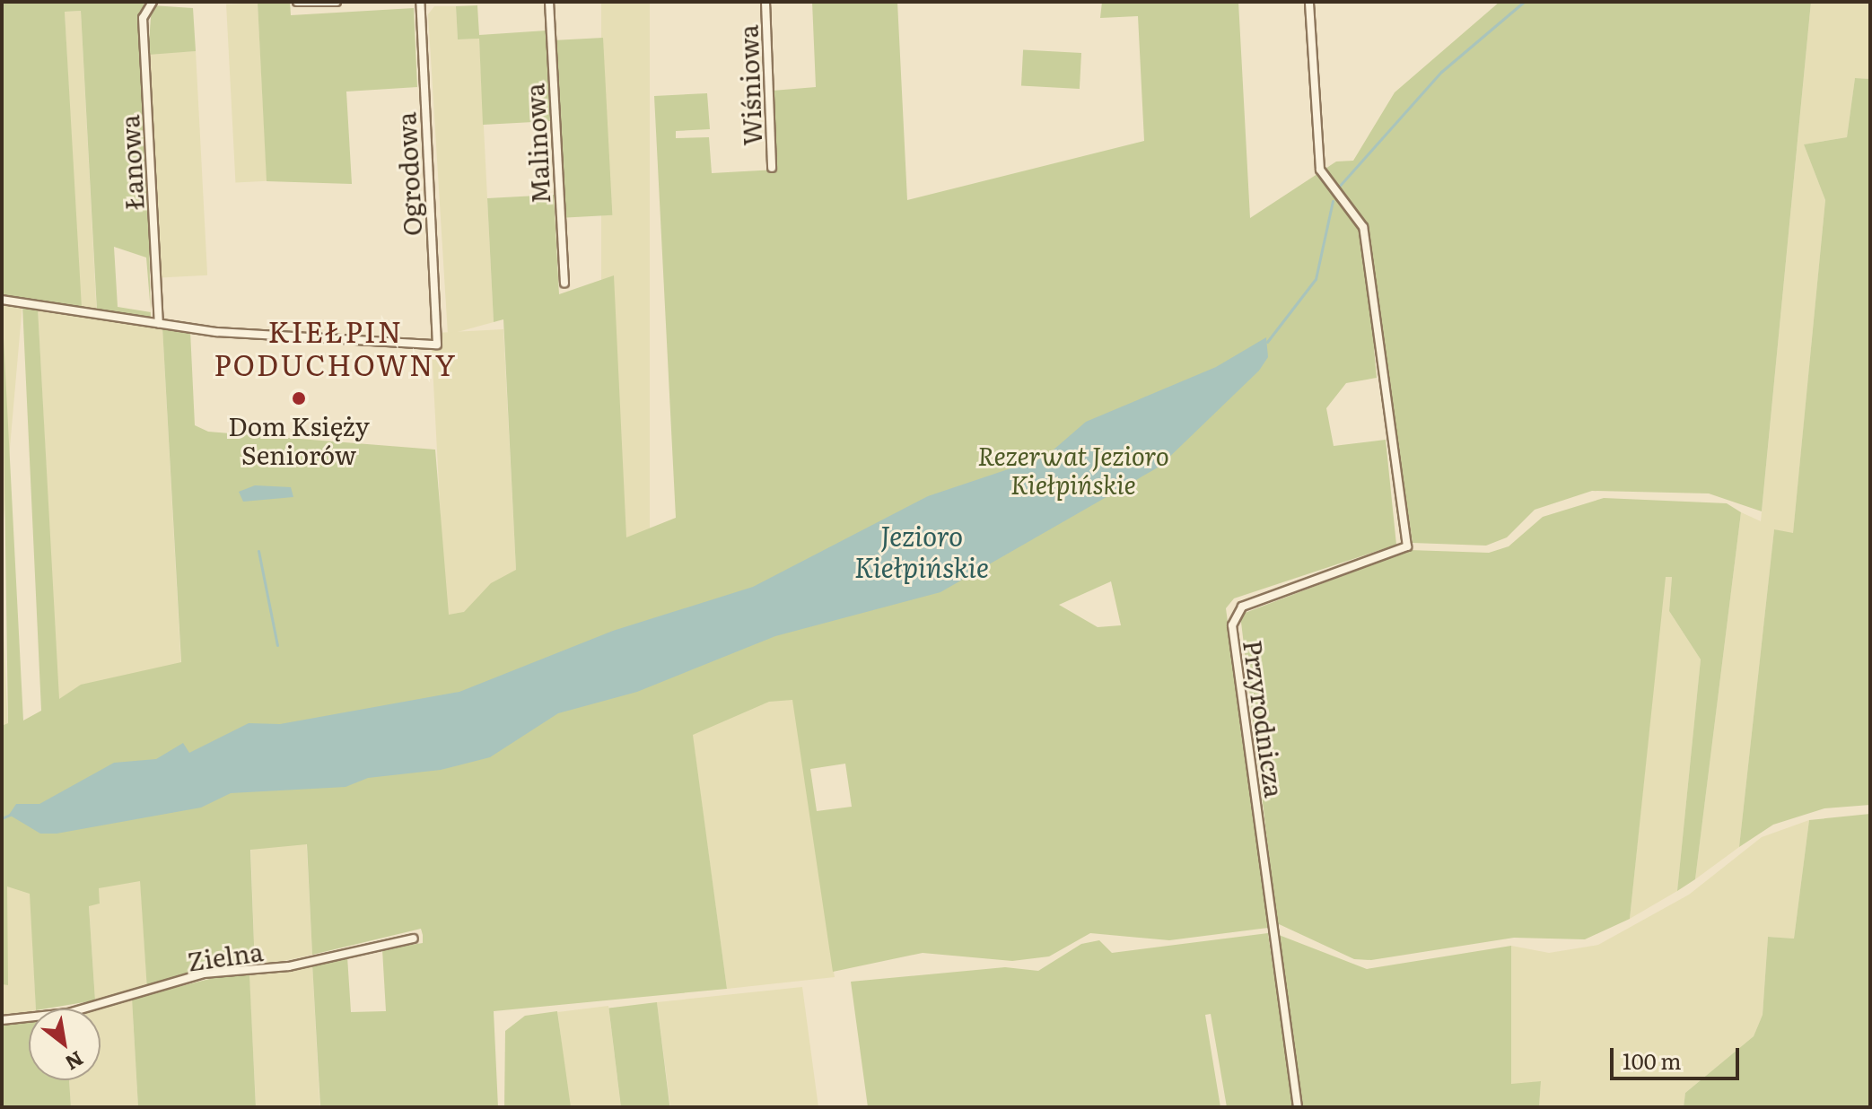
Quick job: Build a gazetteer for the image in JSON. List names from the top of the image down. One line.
{"streets":{"street":["Wiśniowa","Malinowa","Łanowa","Ogrodowa","Przyrodnicza","Zielna"]},"crossings":[["Łanowa","Ogrodowa"]],"districts":["KIEŁPIN PODUCHOWNY"],"water":["Jezioro Kiełpińskie"],"parks":["Rezerwat Jezioro Kiełpińskie"],"places":["Dom Księży Seniorów"],"scale_bar":"100 m","north":"bottom right"}
